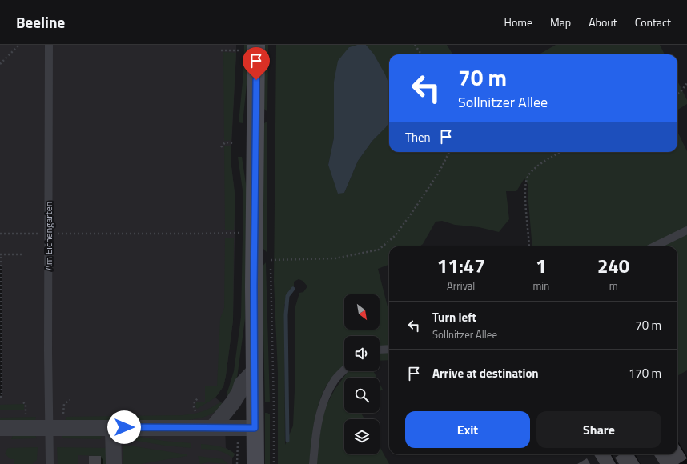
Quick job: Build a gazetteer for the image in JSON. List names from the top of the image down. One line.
{"streets":{"lane":["Am Eichengarten"]},"north":"bottom right","page":{"header":"Beeline","nav":["Home","Map","About","Contact"],"turn":["70 m","Sollnitzer Allee"],"then":"Then","eta":["11:47","Arrival","1","min","240","m"],"list":[{"name":"Turn left","note":"Sollnitzer Allee","value":"70 m"},{"name":"Arrive at destination","value":"170 m"}],"buttons":["Exit","Share"]}}
